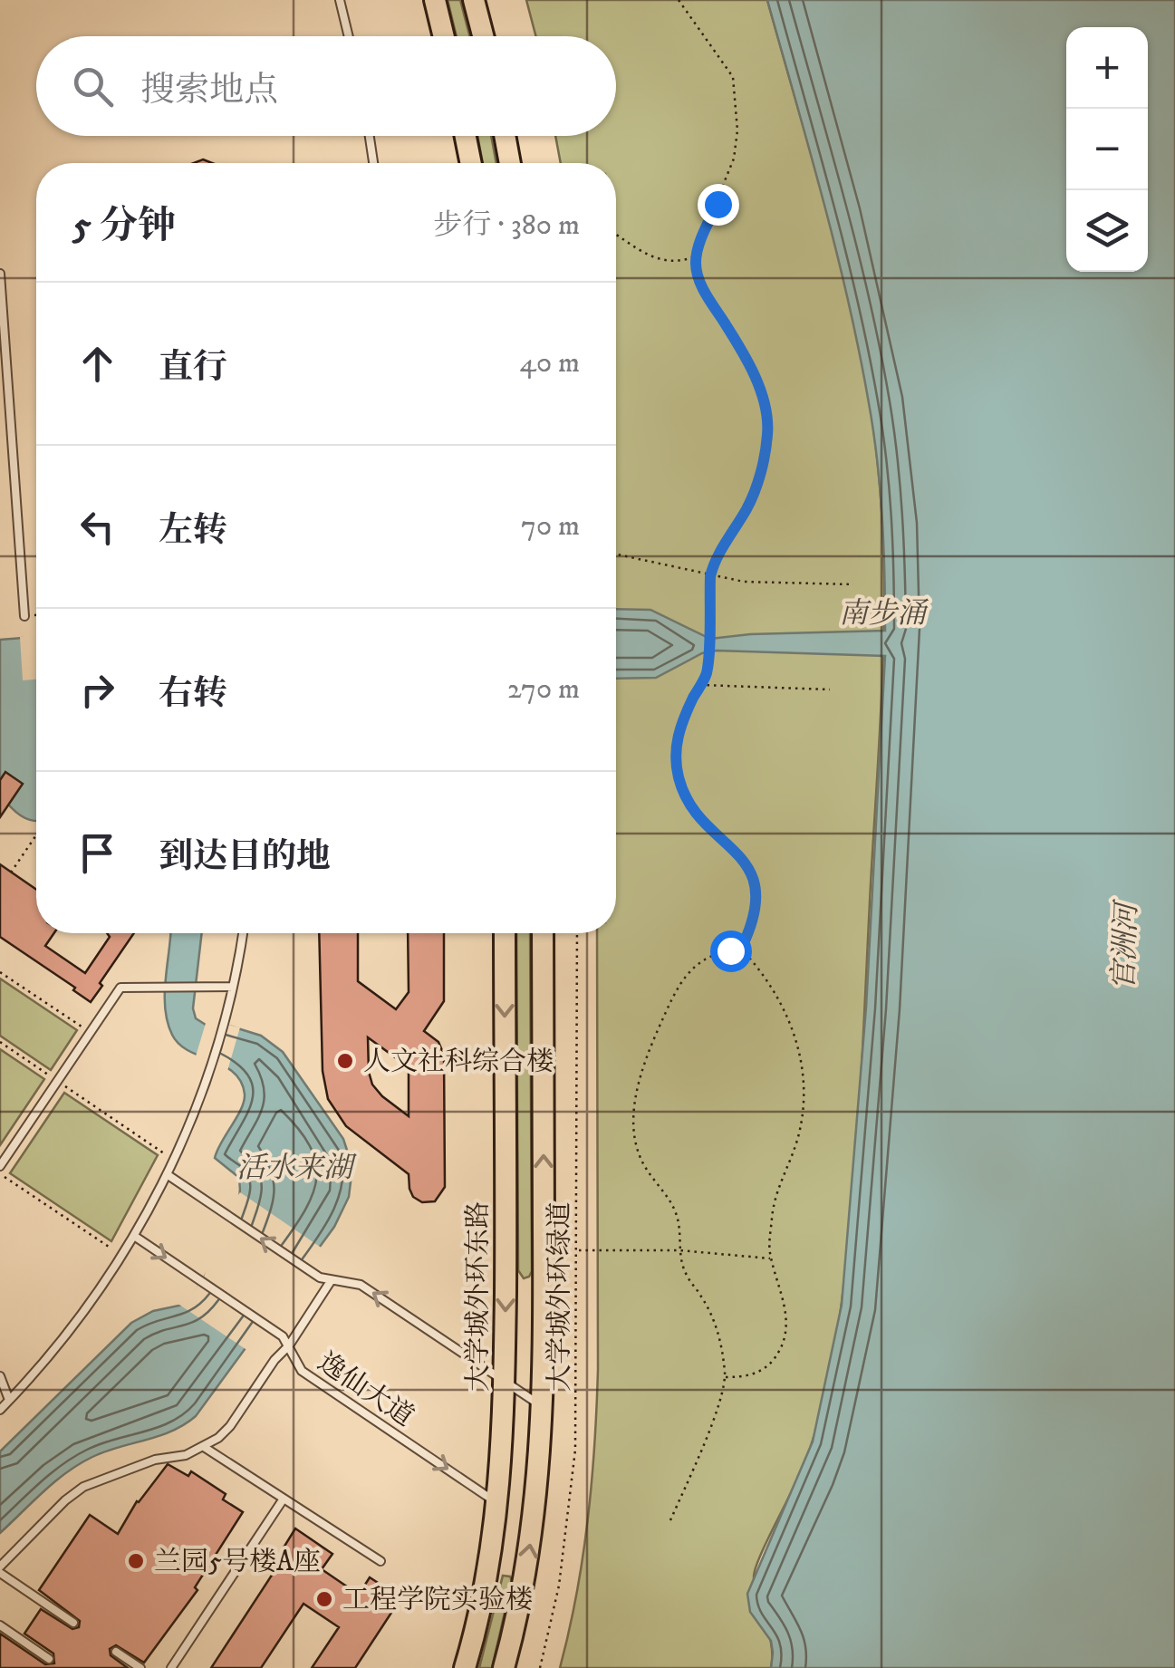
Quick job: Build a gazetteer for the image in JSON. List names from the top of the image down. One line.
{"streets":{"main road":["大学城外环东路"],"lane":["逸仙大道"],"path":["大学城外环绿道"]},"crossings":[["大学城外环东路","逸仙大道"]],"one_way":["逸仙大道"],"water":["南步涌","官洲河","活水来湖"],"places":["人文社科综合楼","兰园5号楼A座","工程学院实验楼"],"page":{"map_buttons":["+","−"],"search":"搜索地点","heading":["5 分钟","步行 · 380 m"],"list":[["直行","40 m"],["左转","70 m"],["右转","270 m"],"到达目的地"]}}
